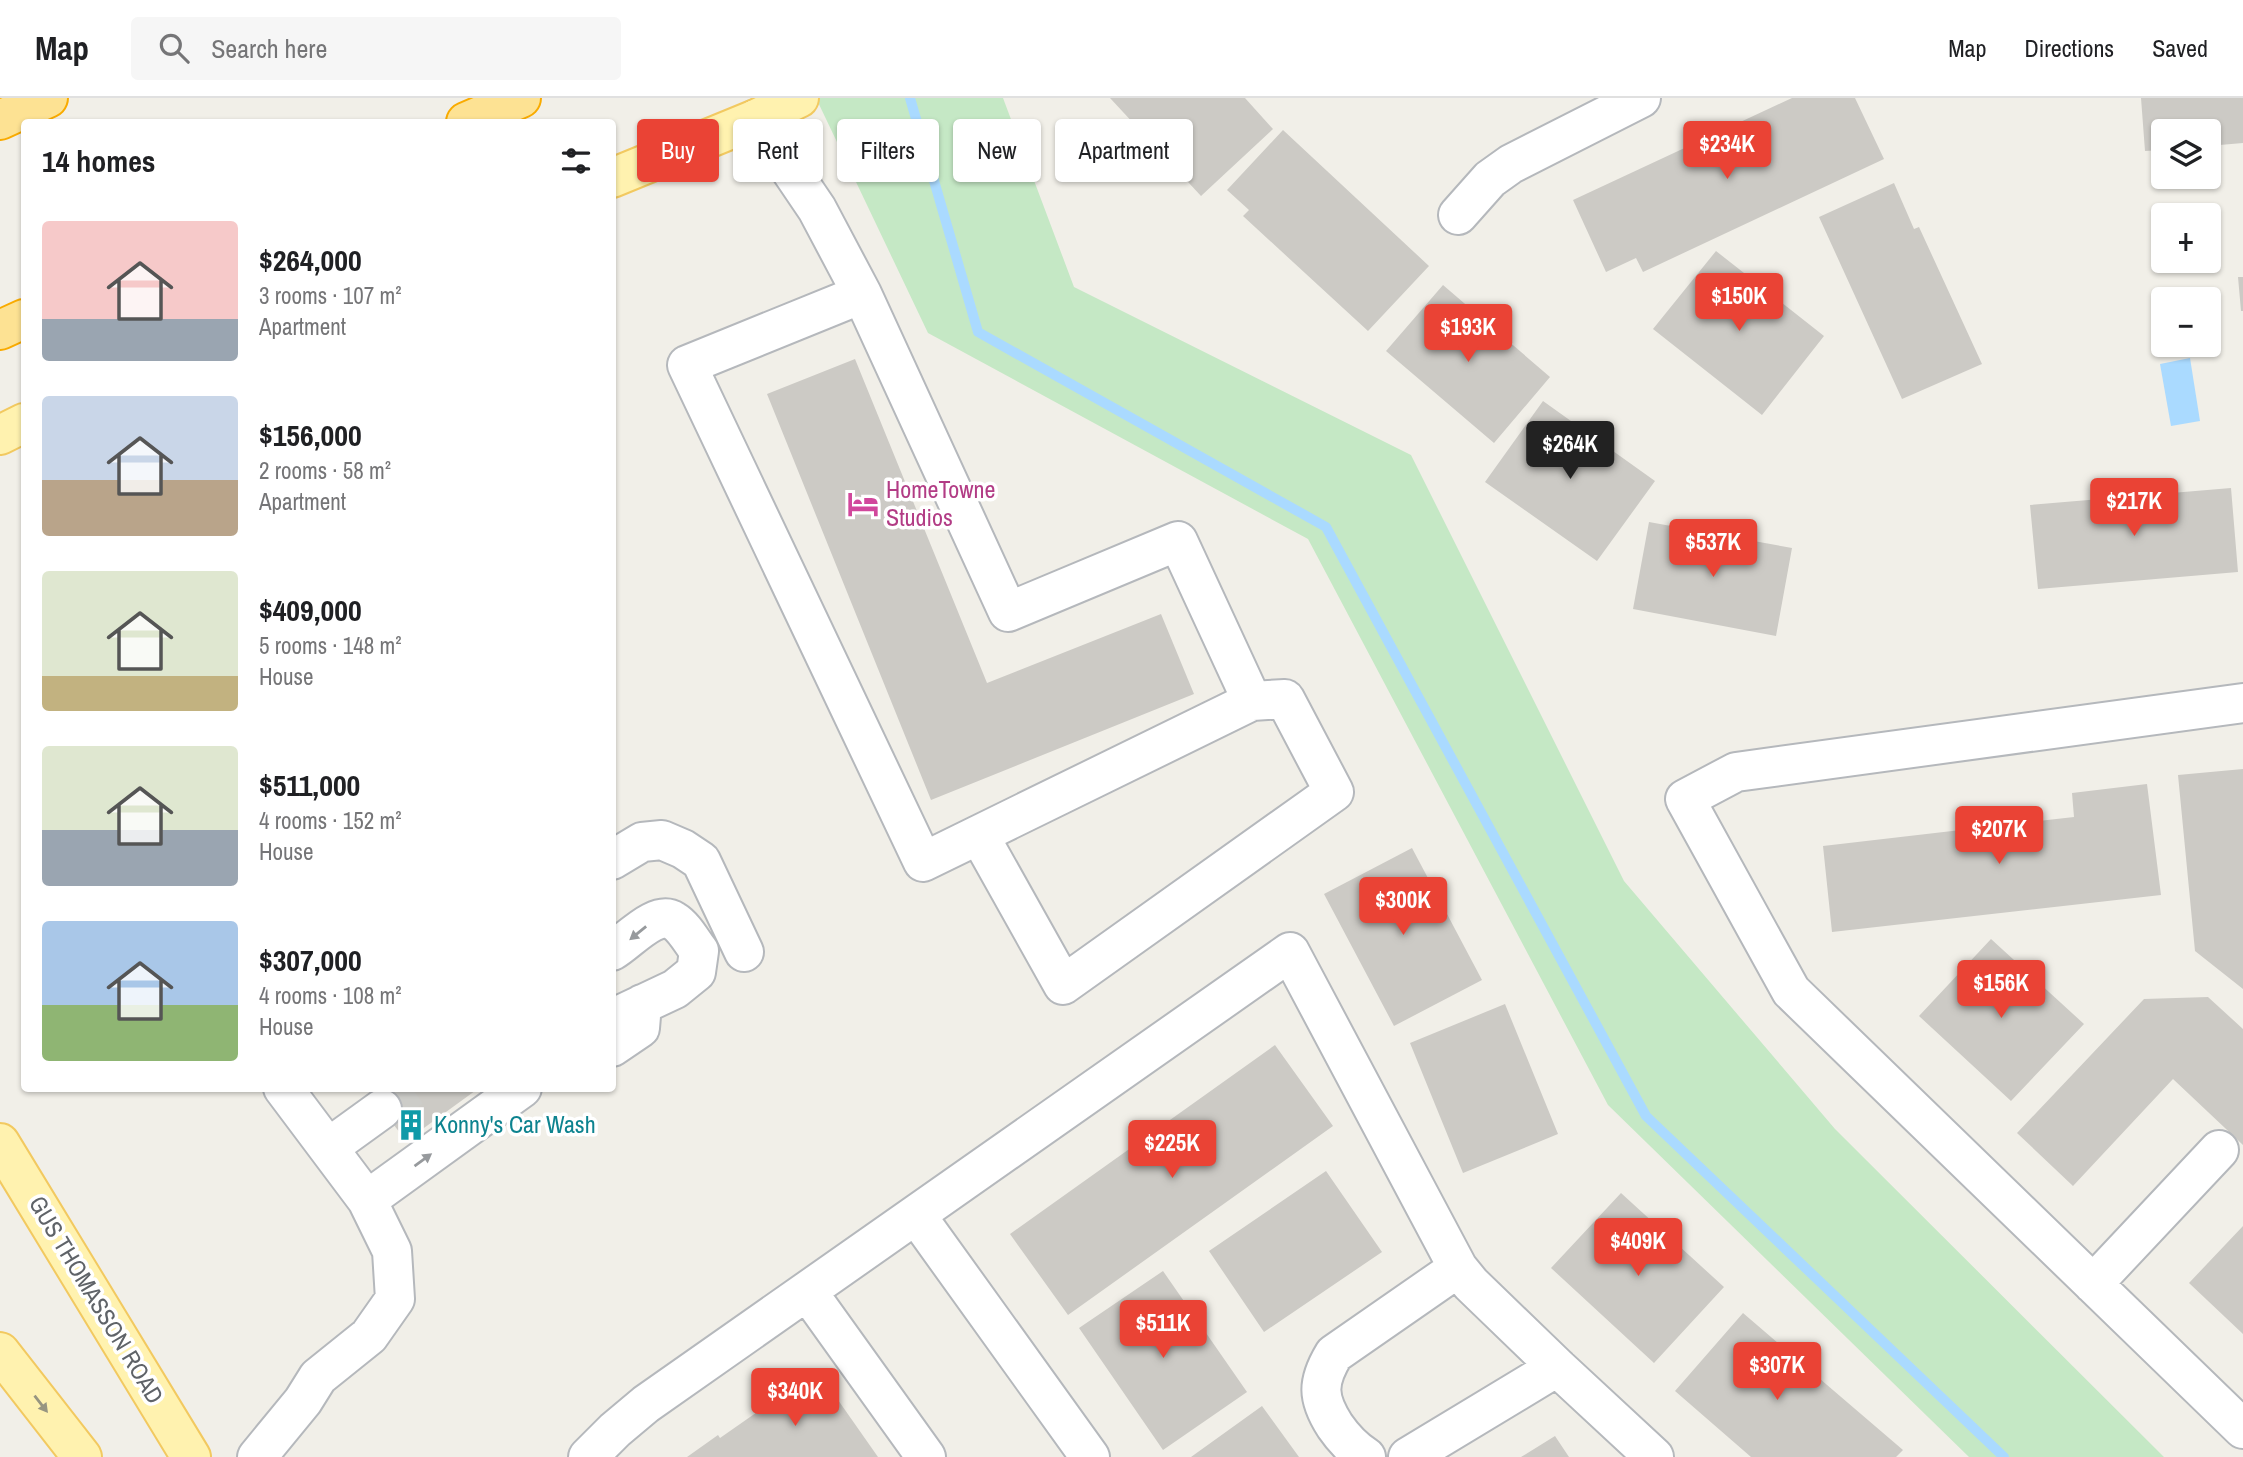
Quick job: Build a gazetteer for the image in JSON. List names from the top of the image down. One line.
{"streets":{"main road":["GUS THOMASSON ROAD"]},"places":{"hotel":["HomeTowne Studios"],"building":["Konny's Car Wash"]},"page":{"header":"Map","search":"Search here","nav":["Map","Directions","Saved"],"map_buttons":["+","−"],"chip":["Buy","Rent","Filters","New","Apartment"],"heading":"14 homes","price":["$234K","$150K","$193K","$264K","$217K","$537K","$207K","$300K","$156K","$225K","$409K","$511K","$307K","$340K"],"list":[{"name":"$264,000","note":"3 rooms · 107 m² · Apartment"},{"name":"$156,000","note":"2 rooms · 58 m² · Apartment"},{"name":"$409,000","note":"5 rooms · 148 m² · House"},{"name":"$511,000","note":"4 rooms · 152 m² · House"},{"name":"$307,000","note":"4 rooms · 108 m² · House"}]}}
